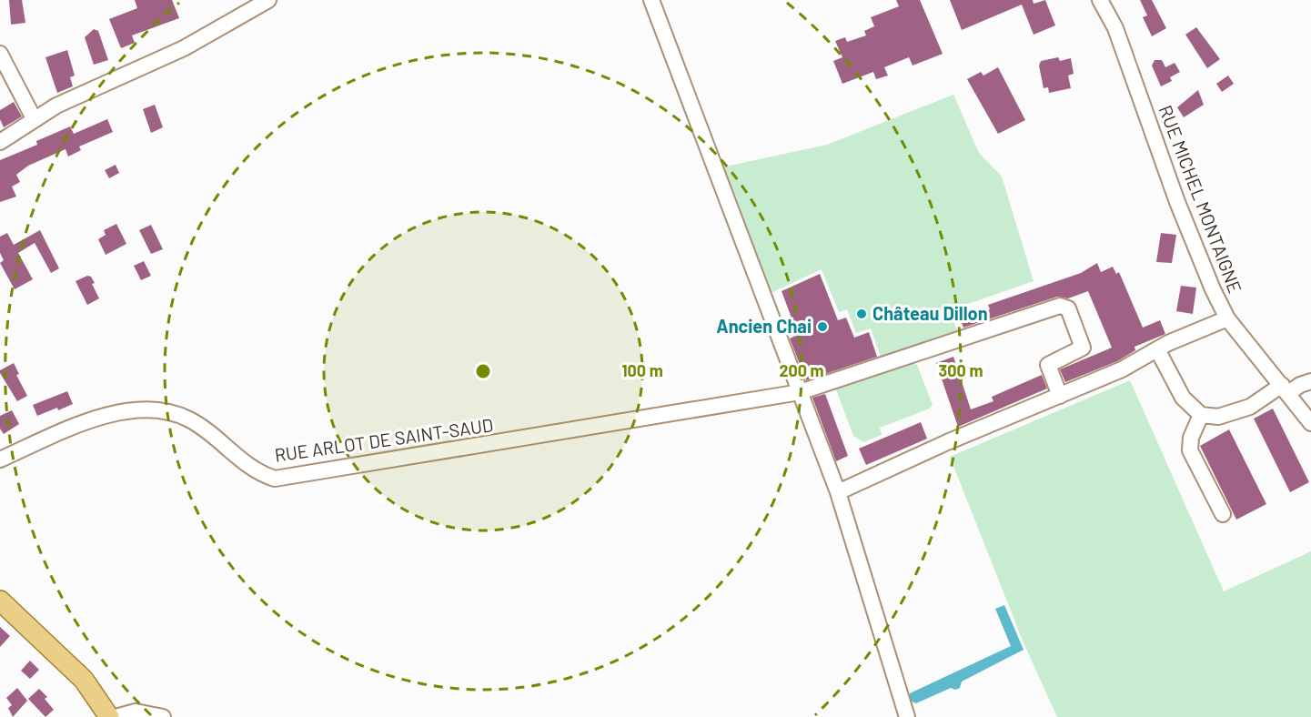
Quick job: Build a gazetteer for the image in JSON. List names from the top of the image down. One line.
{"streets":{"street":["RUE MICHEL MONTAIGNE","RUE ARLOT DE SAINT-SAUD"]},"places":["Château Dillon","Ancien Chai"],"rings":["100 m","200 m","300 m"]}
